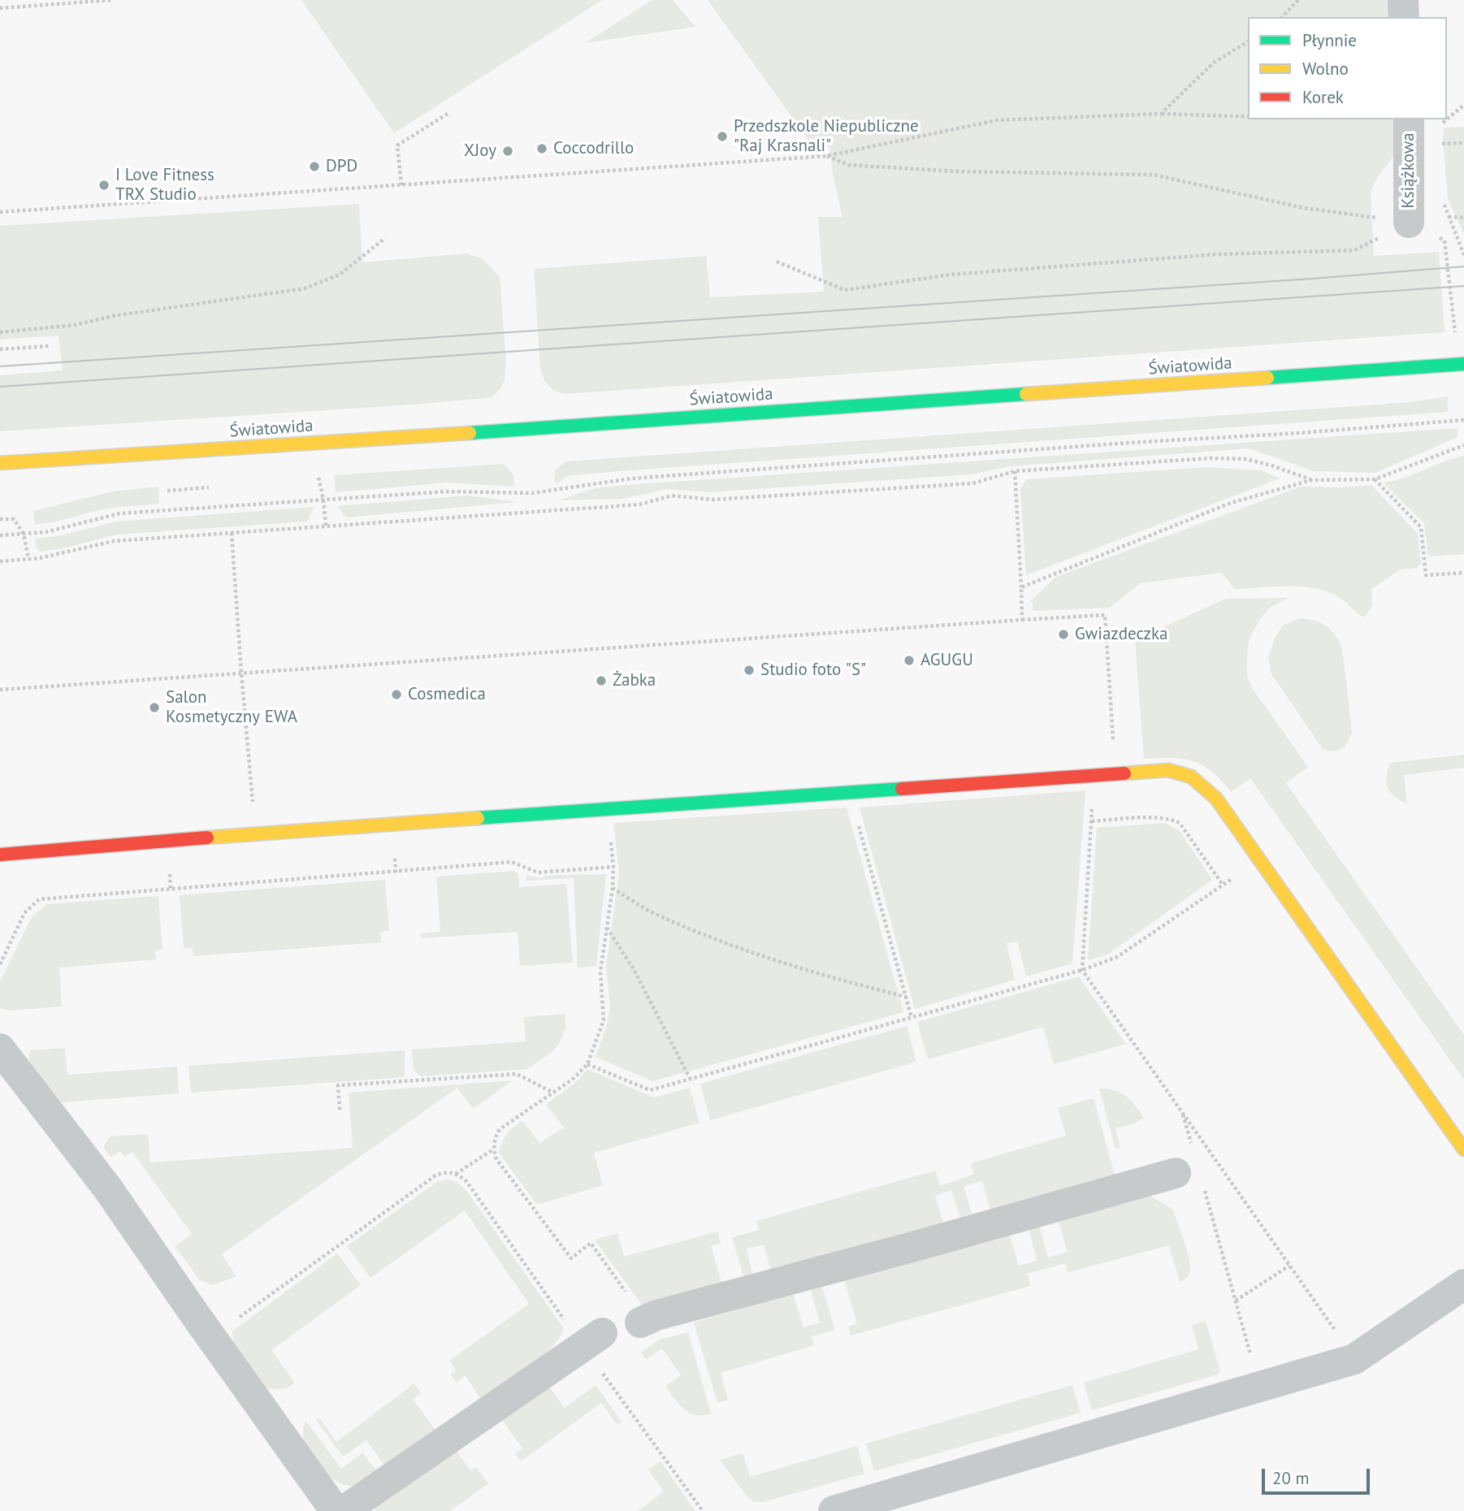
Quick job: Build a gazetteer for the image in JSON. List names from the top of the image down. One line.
{"streets":{"street":["Książkowa","Światowida"]},"places":["Przedszkole Niepubliczne \"Raj Krasnali\"","Coccodrillo","XJoy","DPD","I Love Fitness TRX Studio","Gwiazdeczka","AGUGU","Studio foto \"S\"","Żabka","Cosmedica","Salon Kosmetyczny EWA"],"legend":["Płynnie","Wolno","Korek"],"scale_bar":"20 m"}
